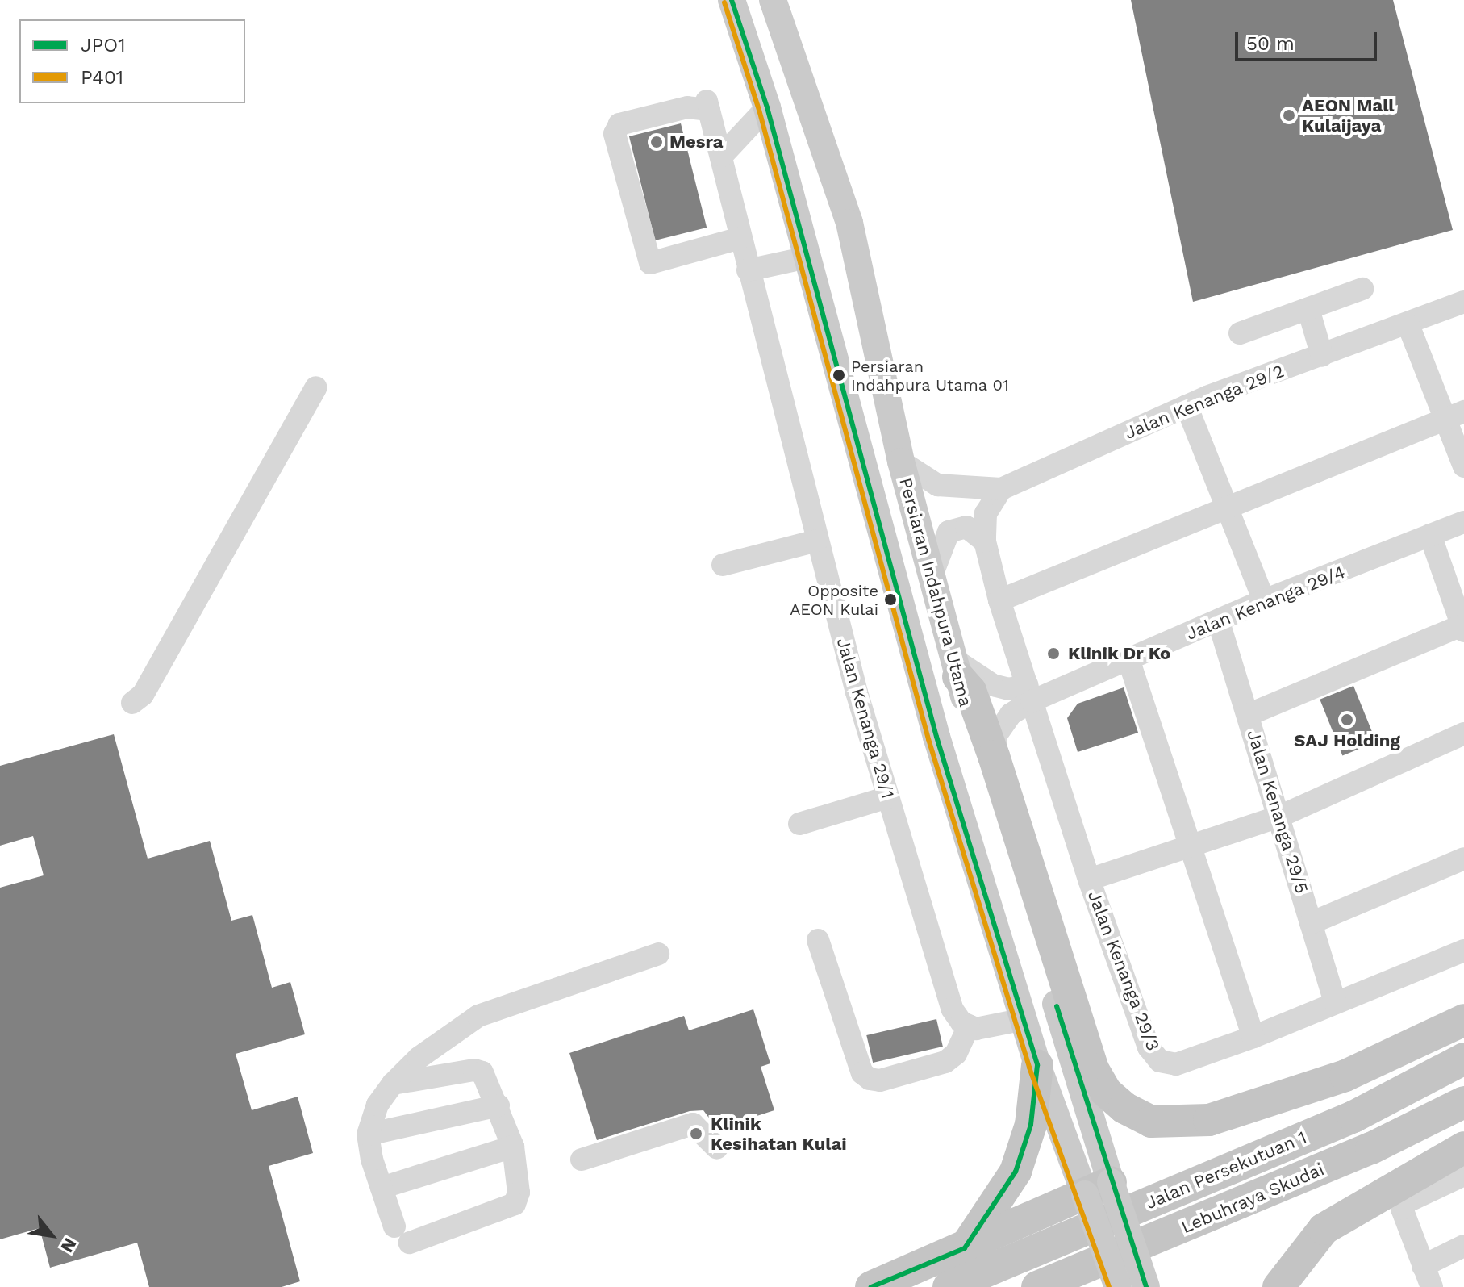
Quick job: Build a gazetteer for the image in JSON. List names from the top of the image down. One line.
{"streets":{"highway":["Jalan Persekutuan 1","Lebuhraya Skudai"],"main road":["Persiaran Indahpura Utama"],"street":["Jalan Kenanga 29/2","Jalan Kenanga 29/4","Jalan Kenanga 29/1","Jalan Kenanga 29/5","Jalan Kenanga 29/3"]},"crossings":[["Jalan Kenanga 29/4","Jalan Kenanga 29/5"],["Jalan Kenanga 29/4","Jalan Kenanga 29/3"],["Jalan Kenanga 29/5","Jalan Kenanga 29/3"]],"places":["AEON Mall Kulaijaya","Mesra","Persiaran Indahpura Utama 01","Opposite AEON Kulai","Klinik Dr Ko","SAJ Holding","Klinik Kesihatan Kulai"],"lines":["transit line JPO1","transit line P401"],"legend":["JPO1","P401"],"scale_bar":"50 m","north":"bottom right"}
